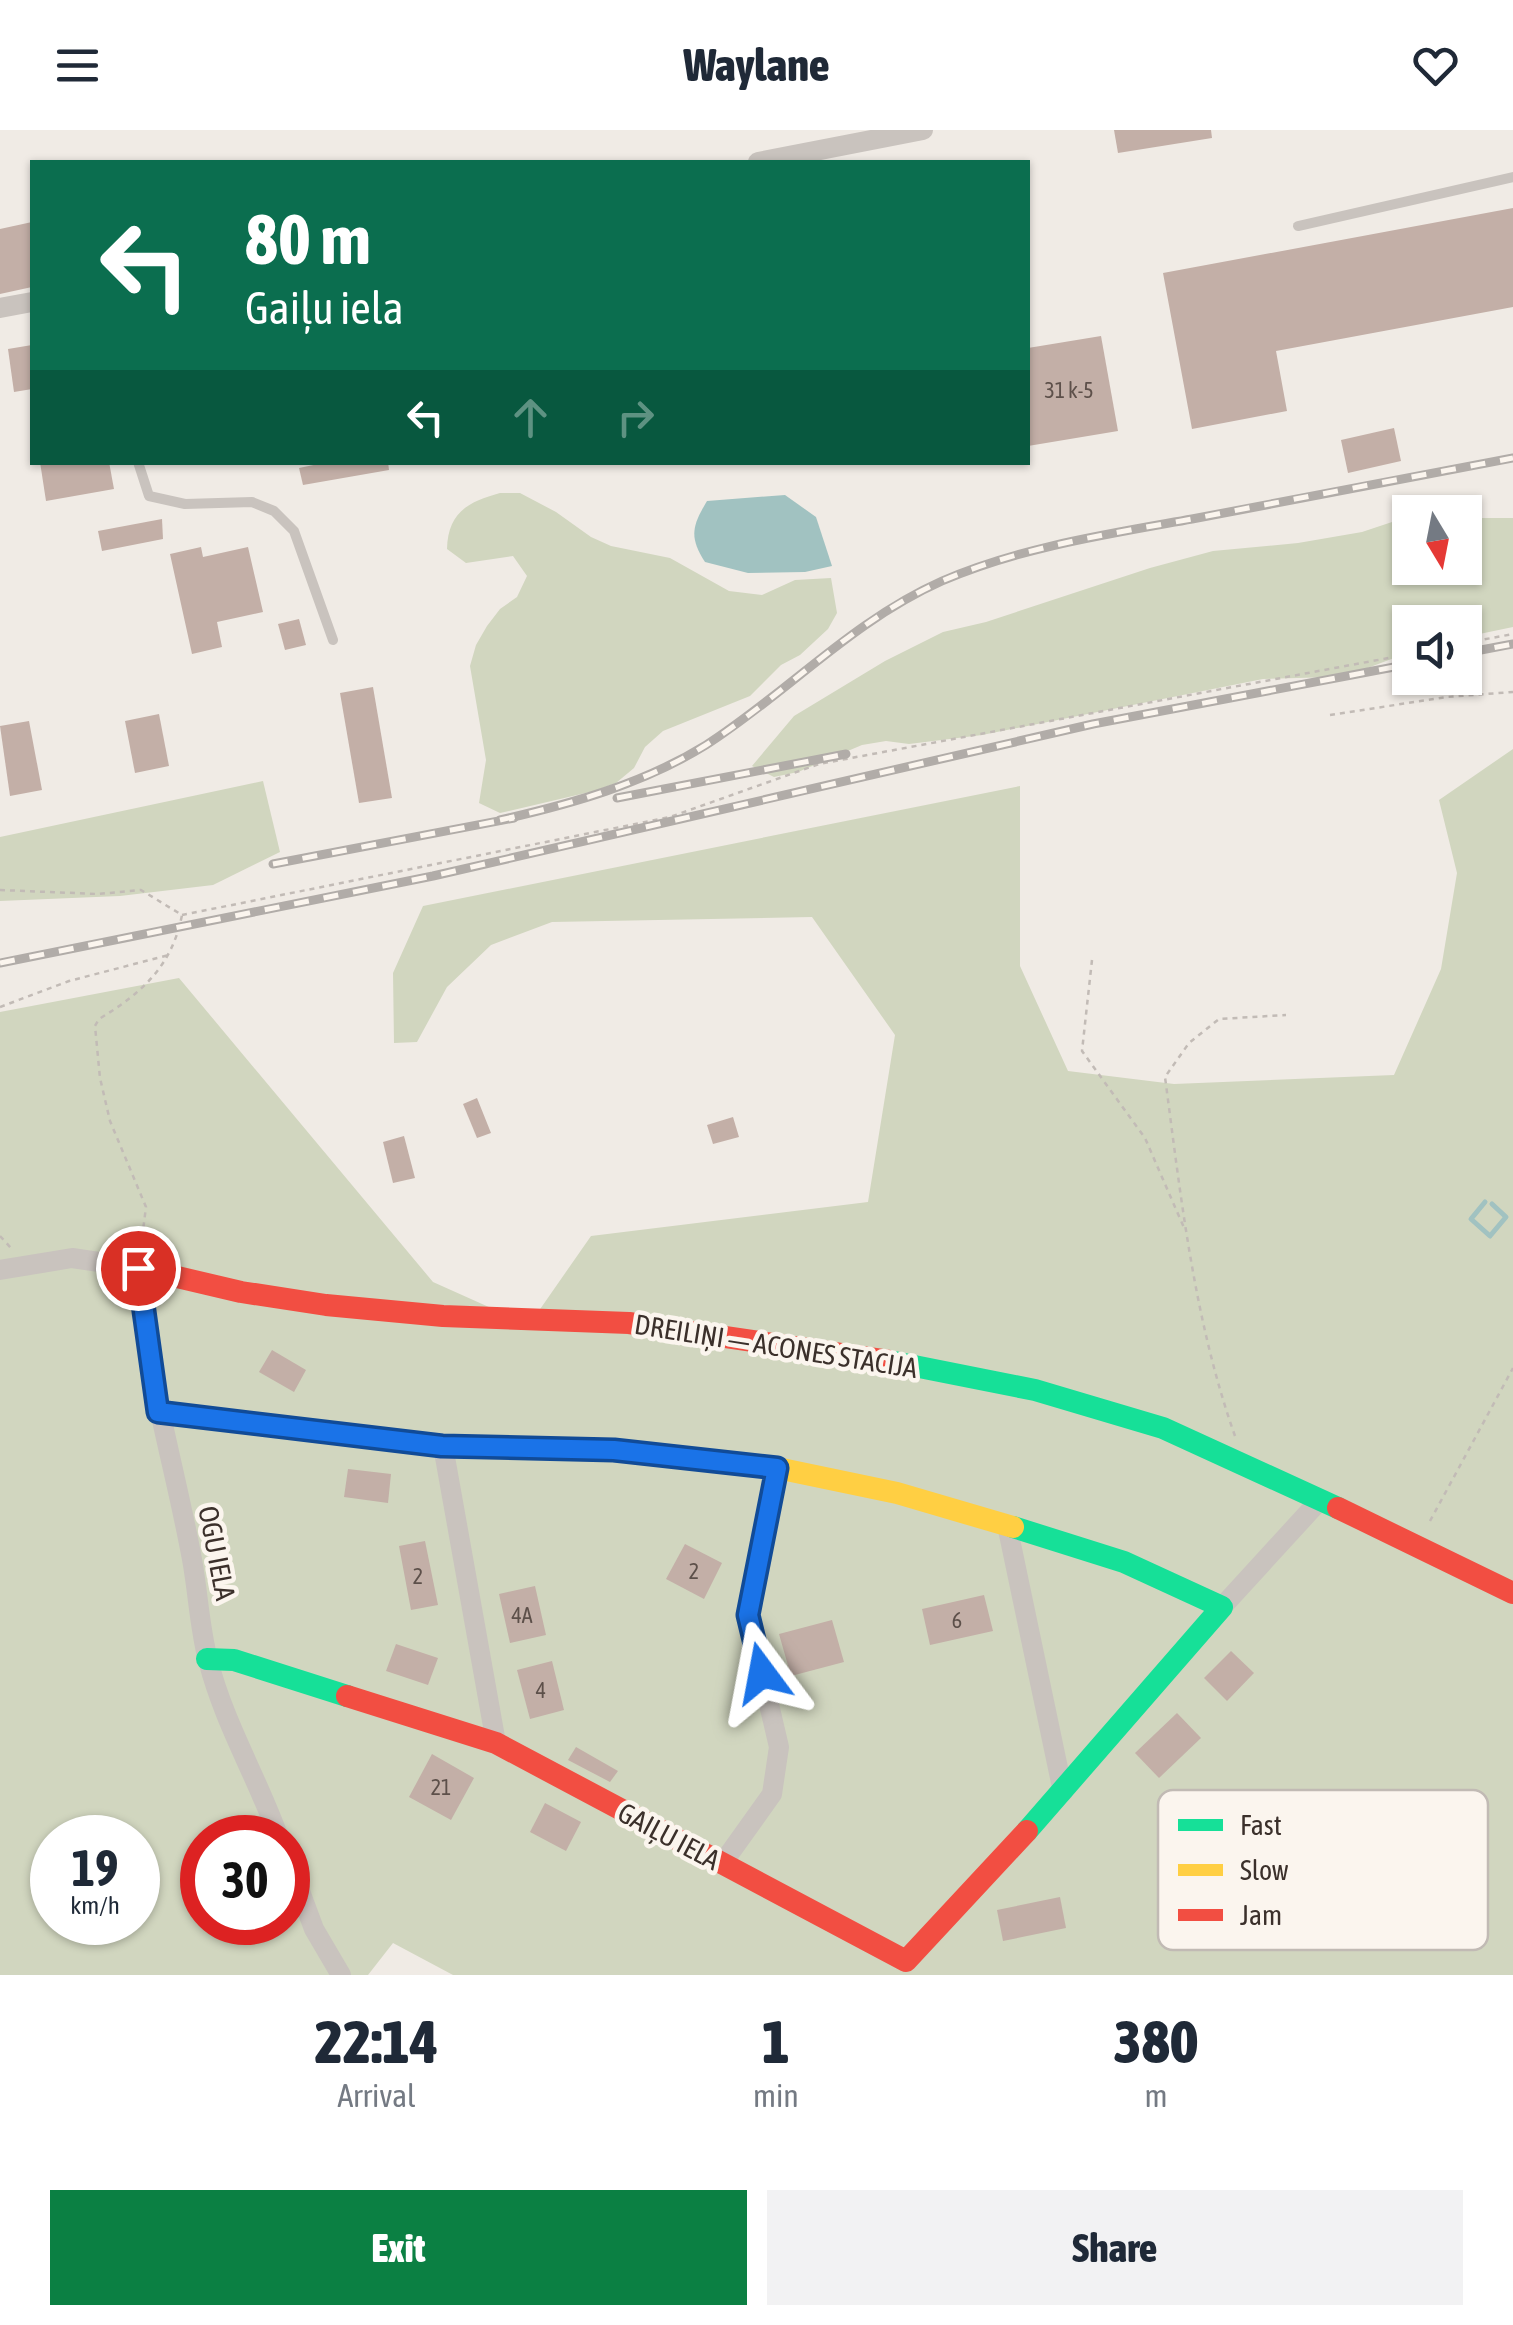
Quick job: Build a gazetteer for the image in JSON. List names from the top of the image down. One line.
{"streets":{"street":["DREILIŅI — ACONES STACIJA","OGU IELA","GAIĻU IELA"]},"crossings":[["DREILIŅI — ACONES STACIJA","OGU IELA"],["DREILIŅI — ACONES STACIJA","GAIĻU IELA"],["OGU IELA","GAIĻU IELA"]],"house_numbers":["31 k-5","2","2","4A","6","4","21"],"legend":["Fast","Slow","Jam"],"north":"bottom","page":{"header":"Waylane","turn":["80 m","Gaiļu iela"],"speed":"19 km/h","limit":"30","eta":["22:14","Arrival","1","min","380","m"],"buttons":["Exit","Share"]}}
